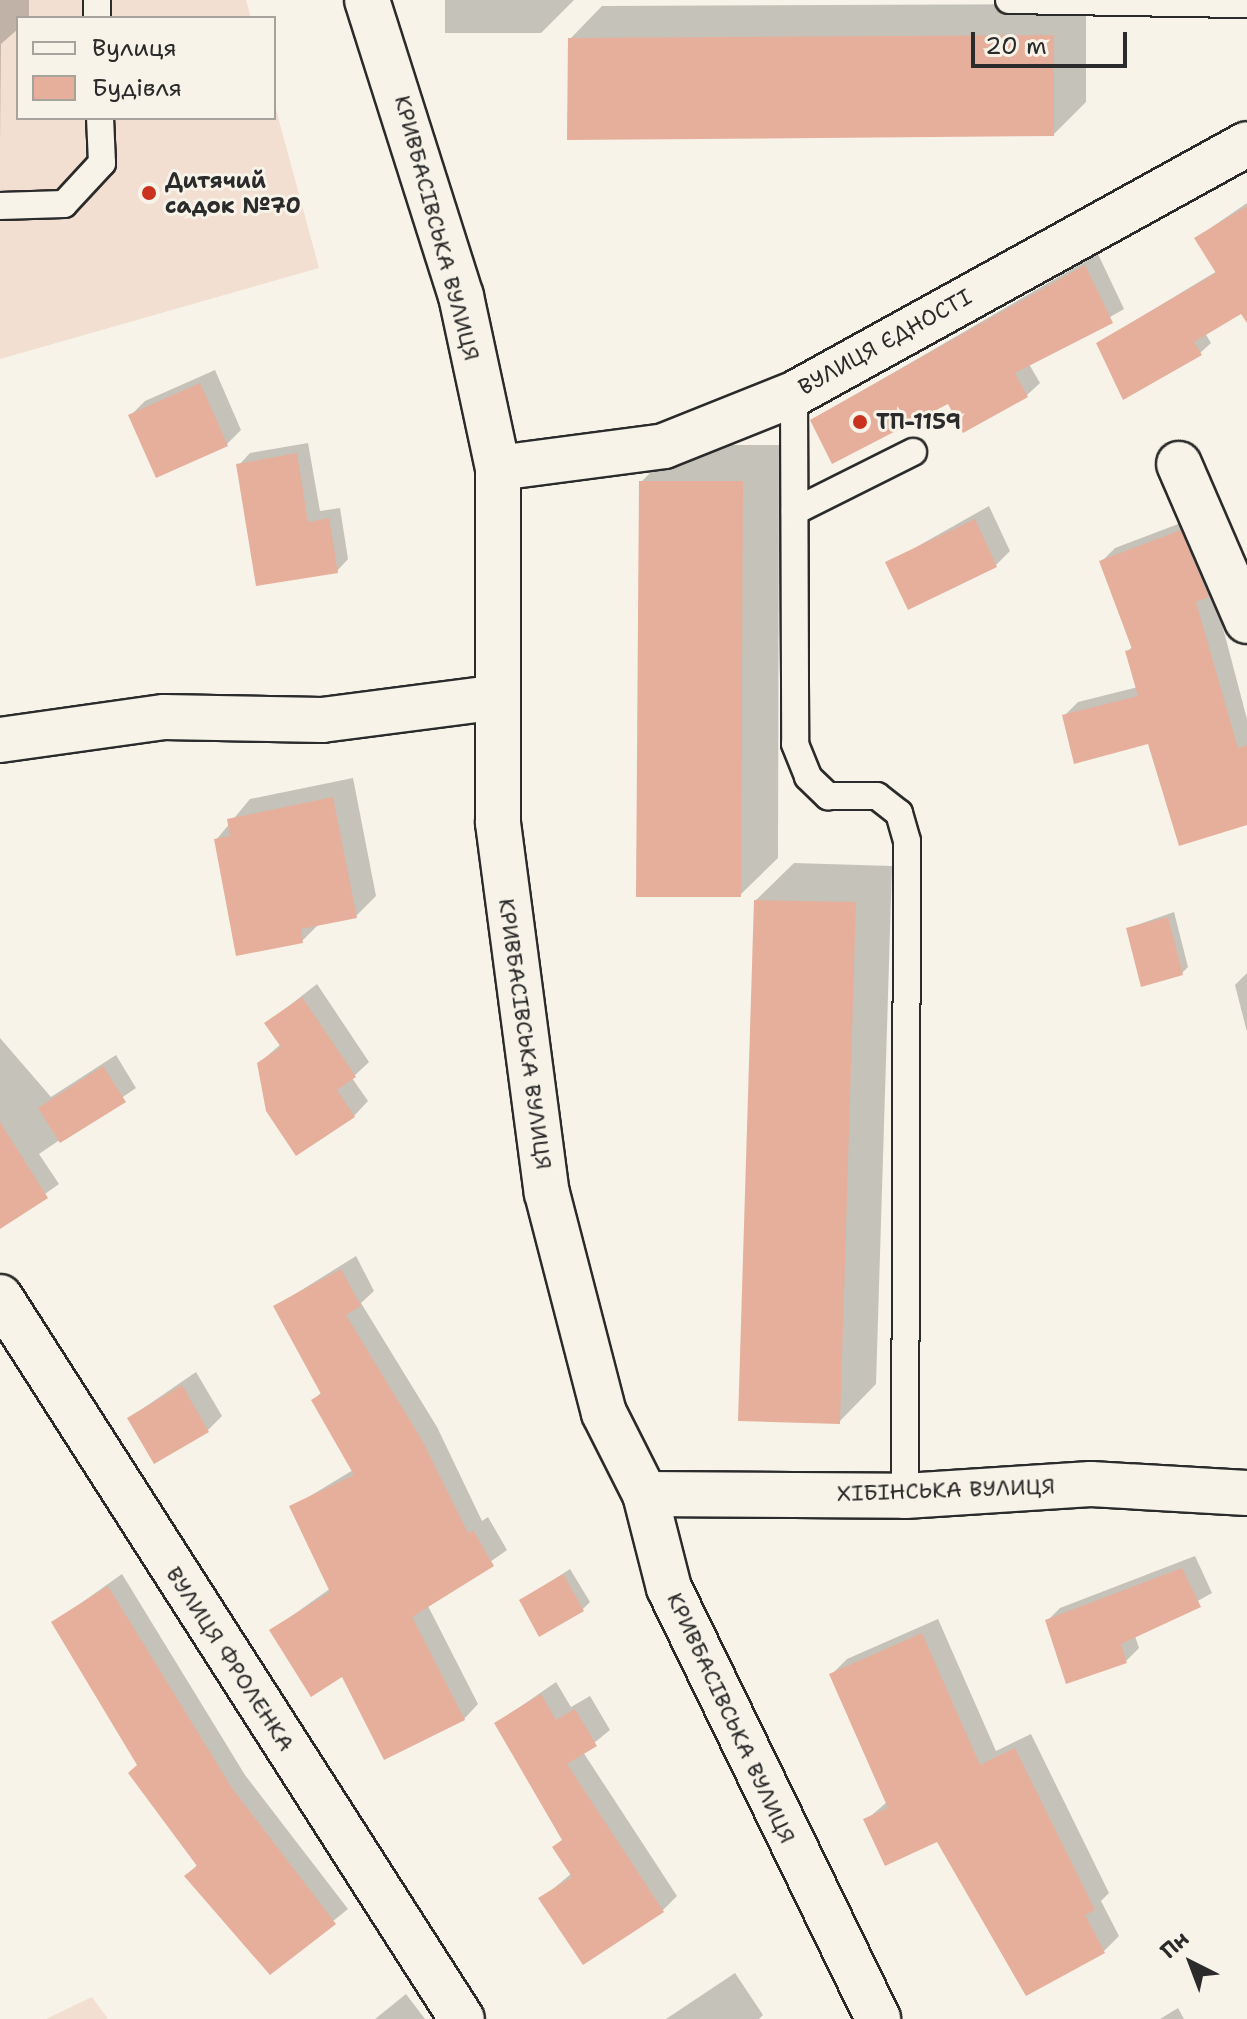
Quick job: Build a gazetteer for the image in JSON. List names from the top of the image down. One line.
{"streets":{"street":["КРИВБАСІВСЬКА ВУЛИЦЯ","ВУЛИЦЯ ЄДНОСТІ","ХІБІНСЬКА ВУЛИЦЯ","ВУЛИЦЯ ФРОЛЕНКА"]},"crossings":[["КРИВБАСІВСЬКА ВУЛИЦЯ","ВУЛИЦЯ ЄДНОСТІ"],["КРИВБАСІВСЬКА ВУЛИЦЯ","ХІБІНСЬКА ВУЛИЦЯ"]],"places":["Дитячий садок №70","ТП-1159"],"legend":["Вулиця","Будівля"],"scale_bar":"20 m","north":"top left"}
